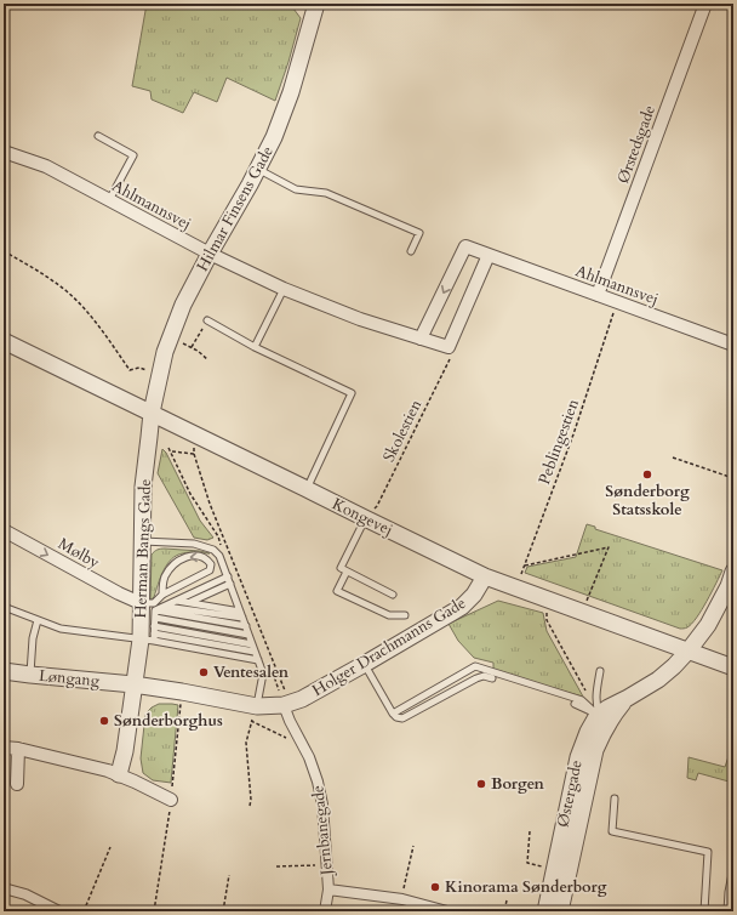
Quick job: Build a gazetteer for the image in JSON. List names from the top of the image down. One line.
{"streets":{"street":["Ørstedsgade","Ahlmannsvej","Hilmar Finsens Gade","Kongevej","Herman Bangs Gade","Mølby","Holger Drachmanns Gade","Løngang","Østergade","Jernbanegade"],"path":["Skolestien","Peblingestien"]},"crossings":[["Ørstedsgade","Ahlmannsvej"],["Ahlmannsvej","Hilmar Finsens Gade"],["Ahlmannsvej","Skolestien"],["Ahlmannsvej","Peblingestien"],["Hilmar Finsens Gade","Kongevej"],["Hilmar Finsens Gade","Herman Bangs Gade"],["Skolestien","Kongevej"],["Peblingestien","Kongevej"],["Kongevej","Herman Bangs Gade"],["Kongevej","Holger Drachmanns Gade"],["Herman Bangs Gade","Mølby"],["Herman Bangs Gade","Løngang"],["Holger Drachmanns Gade","Jernbanegade"]],"one_way":["Mølby"],"places":["Sønderborg Statsskole","Ventesalen","Sønderborghus","Borgen","Kinorama Sønderborg"]}
